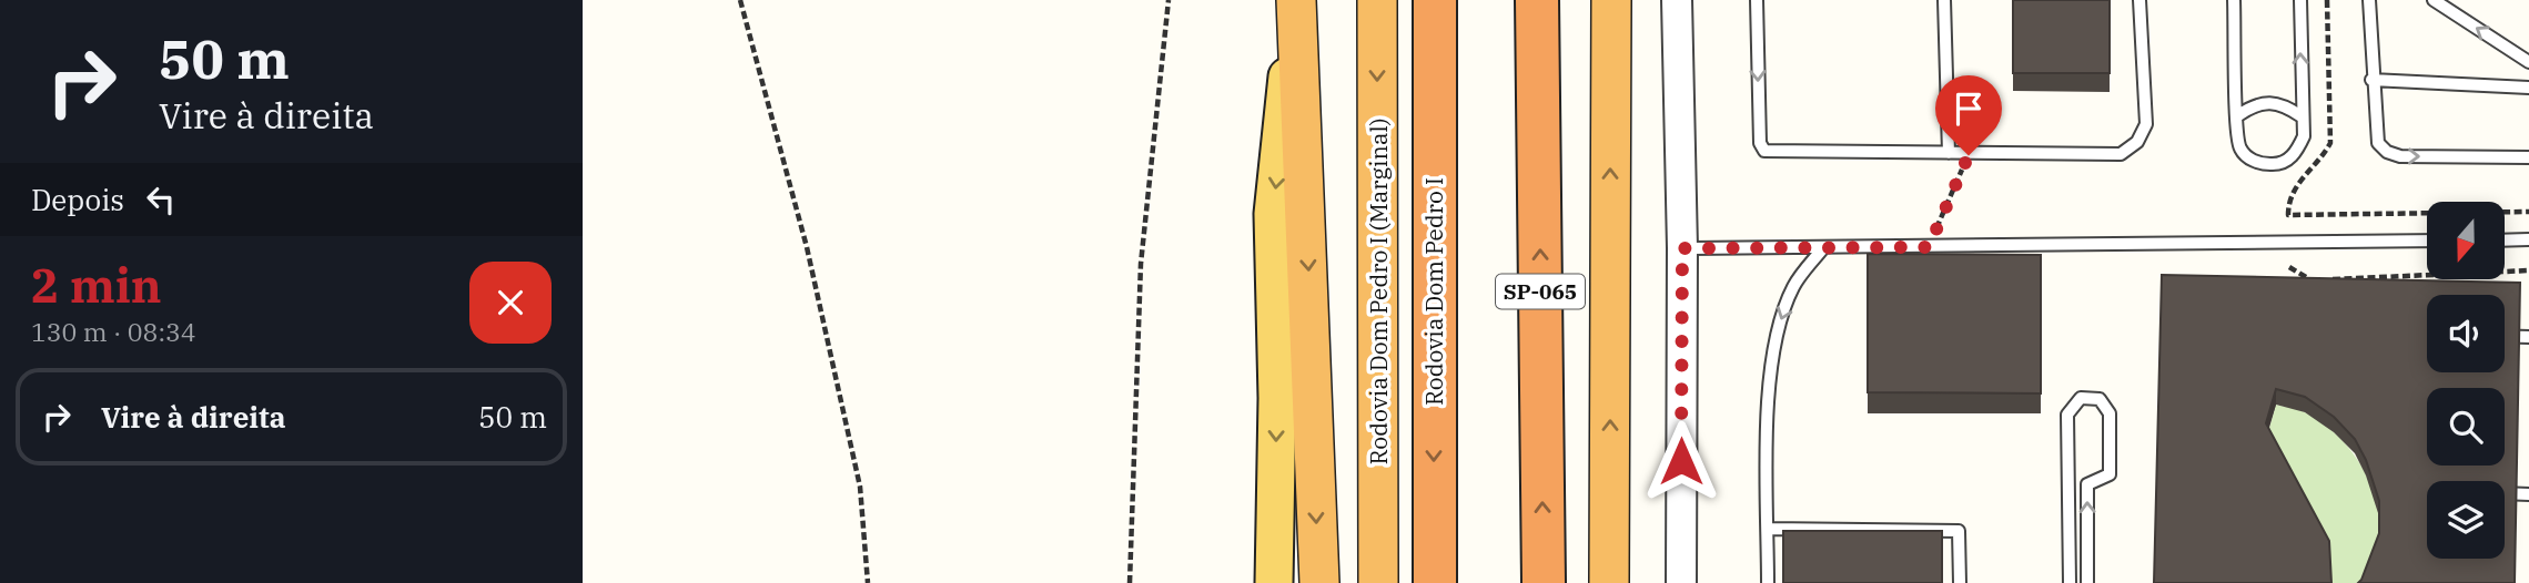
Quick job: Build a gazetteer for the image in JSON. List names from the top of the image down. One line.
{"streets":{"highway":["Rodovia Dom Pedro I (Marginal)","Rodovia Dom Pedro I","SP-065"]},"north":"bottom","page":{"turn":["50 m","Vire à direita"],"then":"Depois","heading":["2 min","130 m · 08:34"],"list":[{"name":"Vire à direita","value":"50 m"}]}}
